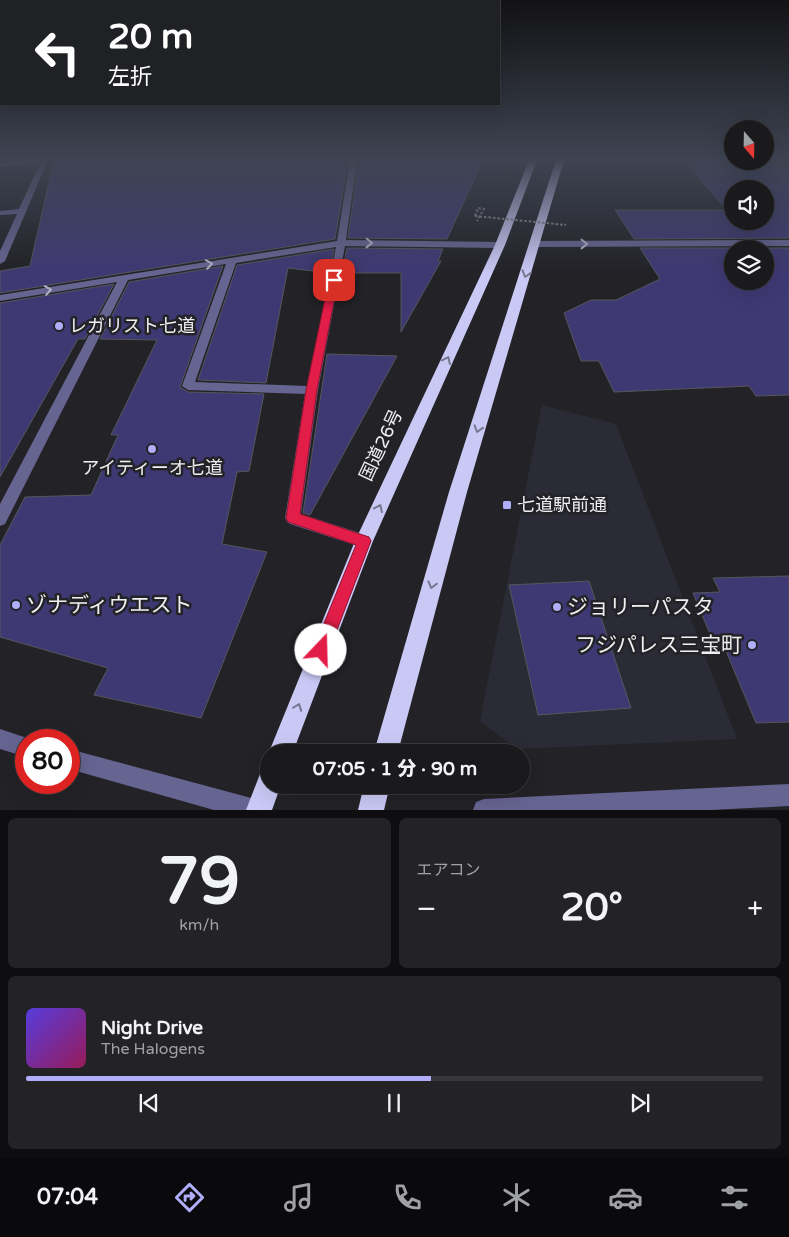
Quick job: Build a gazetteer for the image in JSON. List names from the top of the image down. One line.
{"streets":{"highway":["国道26号"]},"places":{"other":["レガリスト七道","アイティーオ七道","ゾナディウエスト","ジョリーパスタ","フジパレス三宝町"],"transit":["七道駅前通"]},"north":"bottom","page":{"turn":["20 m","左折"],"limit":"80","trip":"07:05 · 1 分 · 90 m","tile":[["79","km/h"],"エアコン"],"heat":["−","20°","+"],"song":["Night Drive","The Halogens"],"tabs":"07:04"}}
